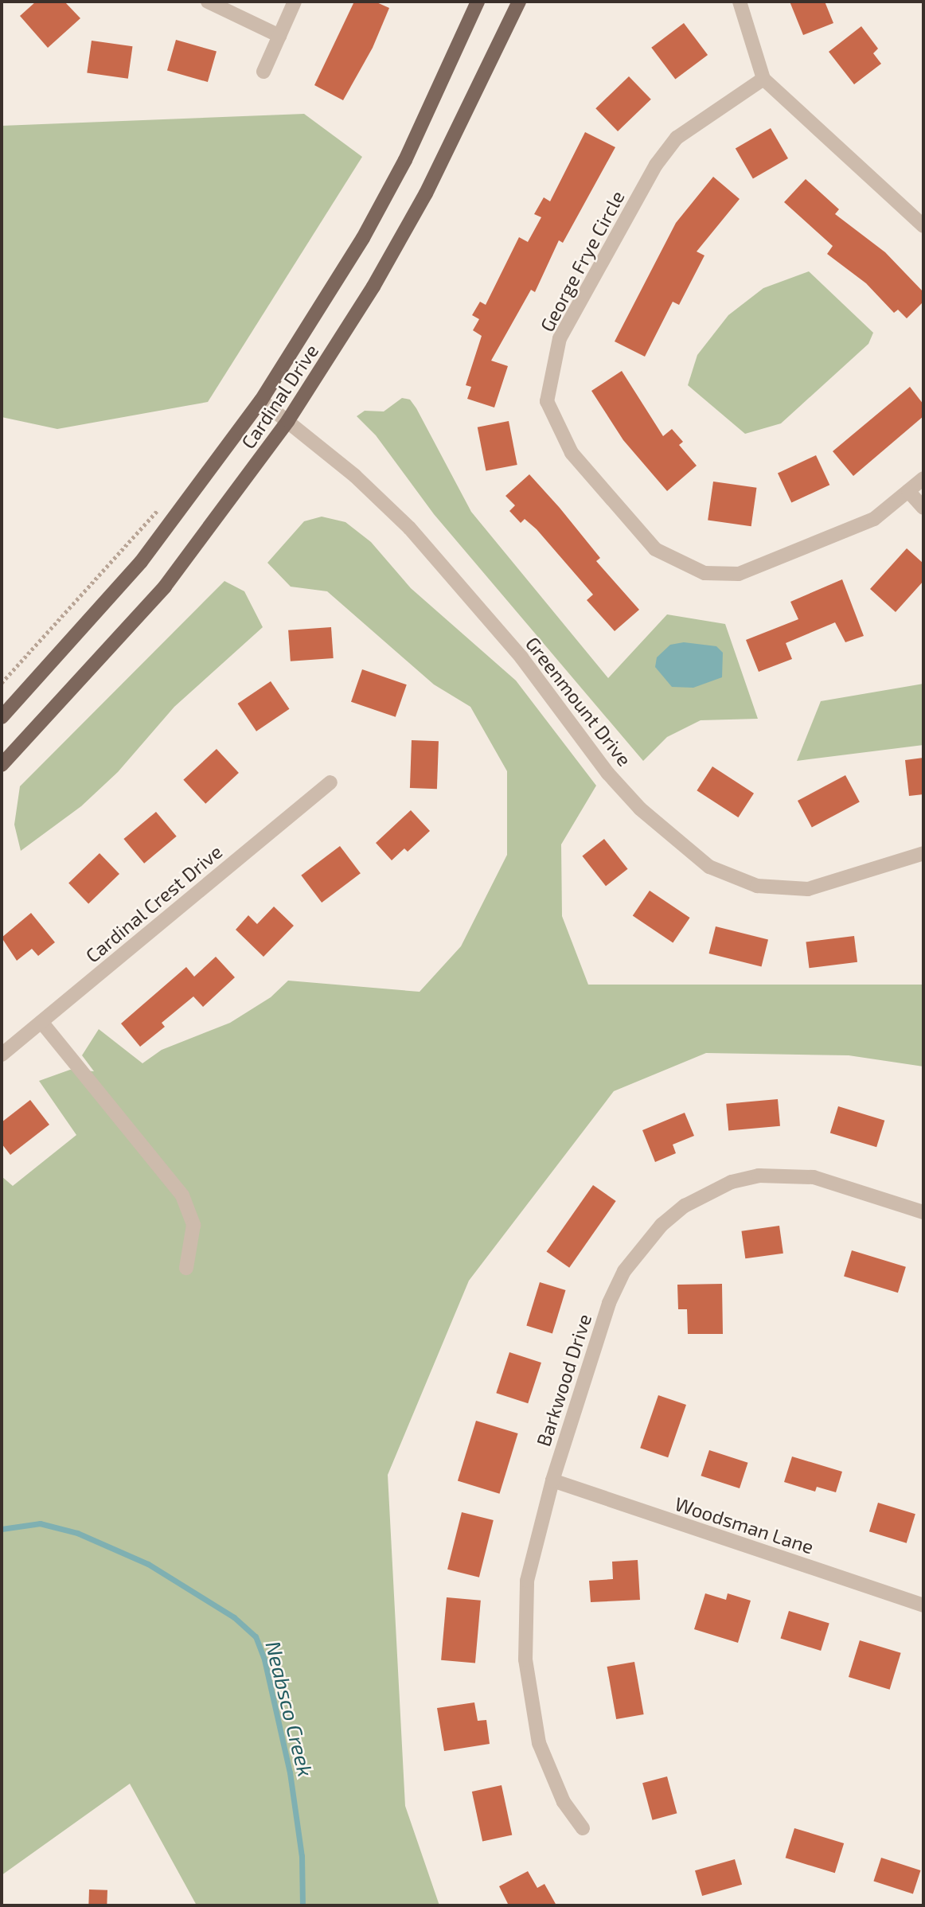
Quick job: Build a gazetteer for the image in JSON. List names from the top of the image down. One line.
{"streets":{"main road":["Cardinal Drive"],"street":["George Frye Circle","Greenmount Drive","Cardinal Crest Drive","Barkwood Drive","Woodsman Lane"]},"crossings":[["Cardinal Drive","Greenmount Drive"],["Barkwood Drive","Woodsman Lane"]],"water":["Neabsco Creek"]}
